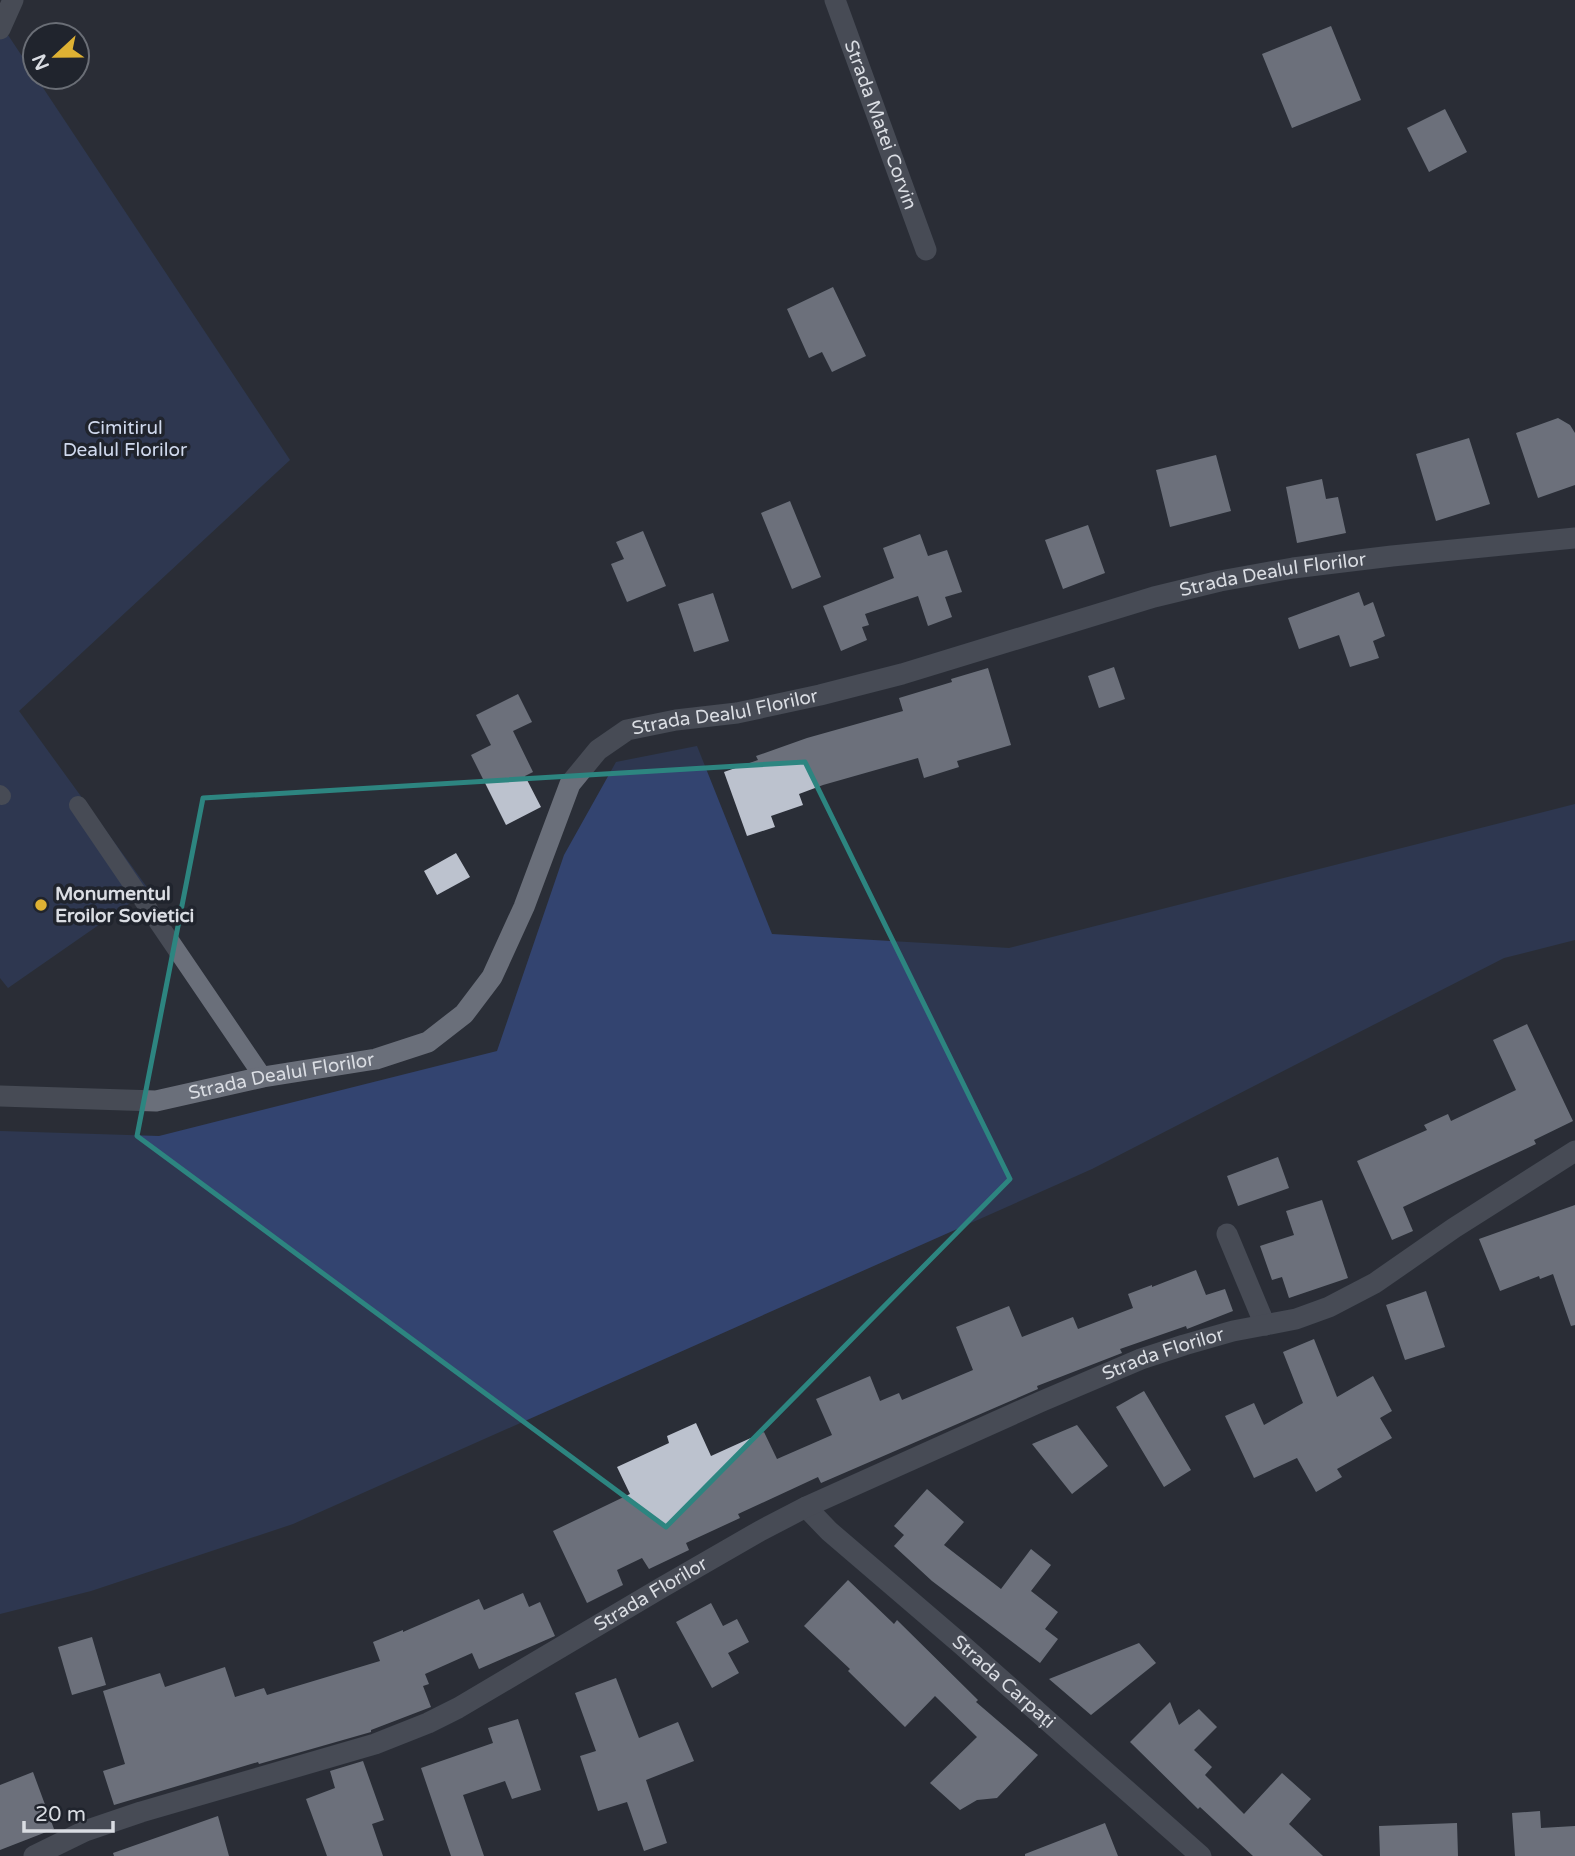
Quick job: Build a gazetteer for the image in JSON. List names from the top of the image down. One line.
{"streets":{"street":["Strada Matei Corvin","Strada Dealul Florilor","Strada Florilor","Strada Carpați"]},"crossings":[["Strada Florilor","Strada Carpați"]],"parks":["Cimitirul Dealul Florilor"],"places":["Monumentul Eroilor Sovietici"],"scale_bar":"20 m","north":"left"}
